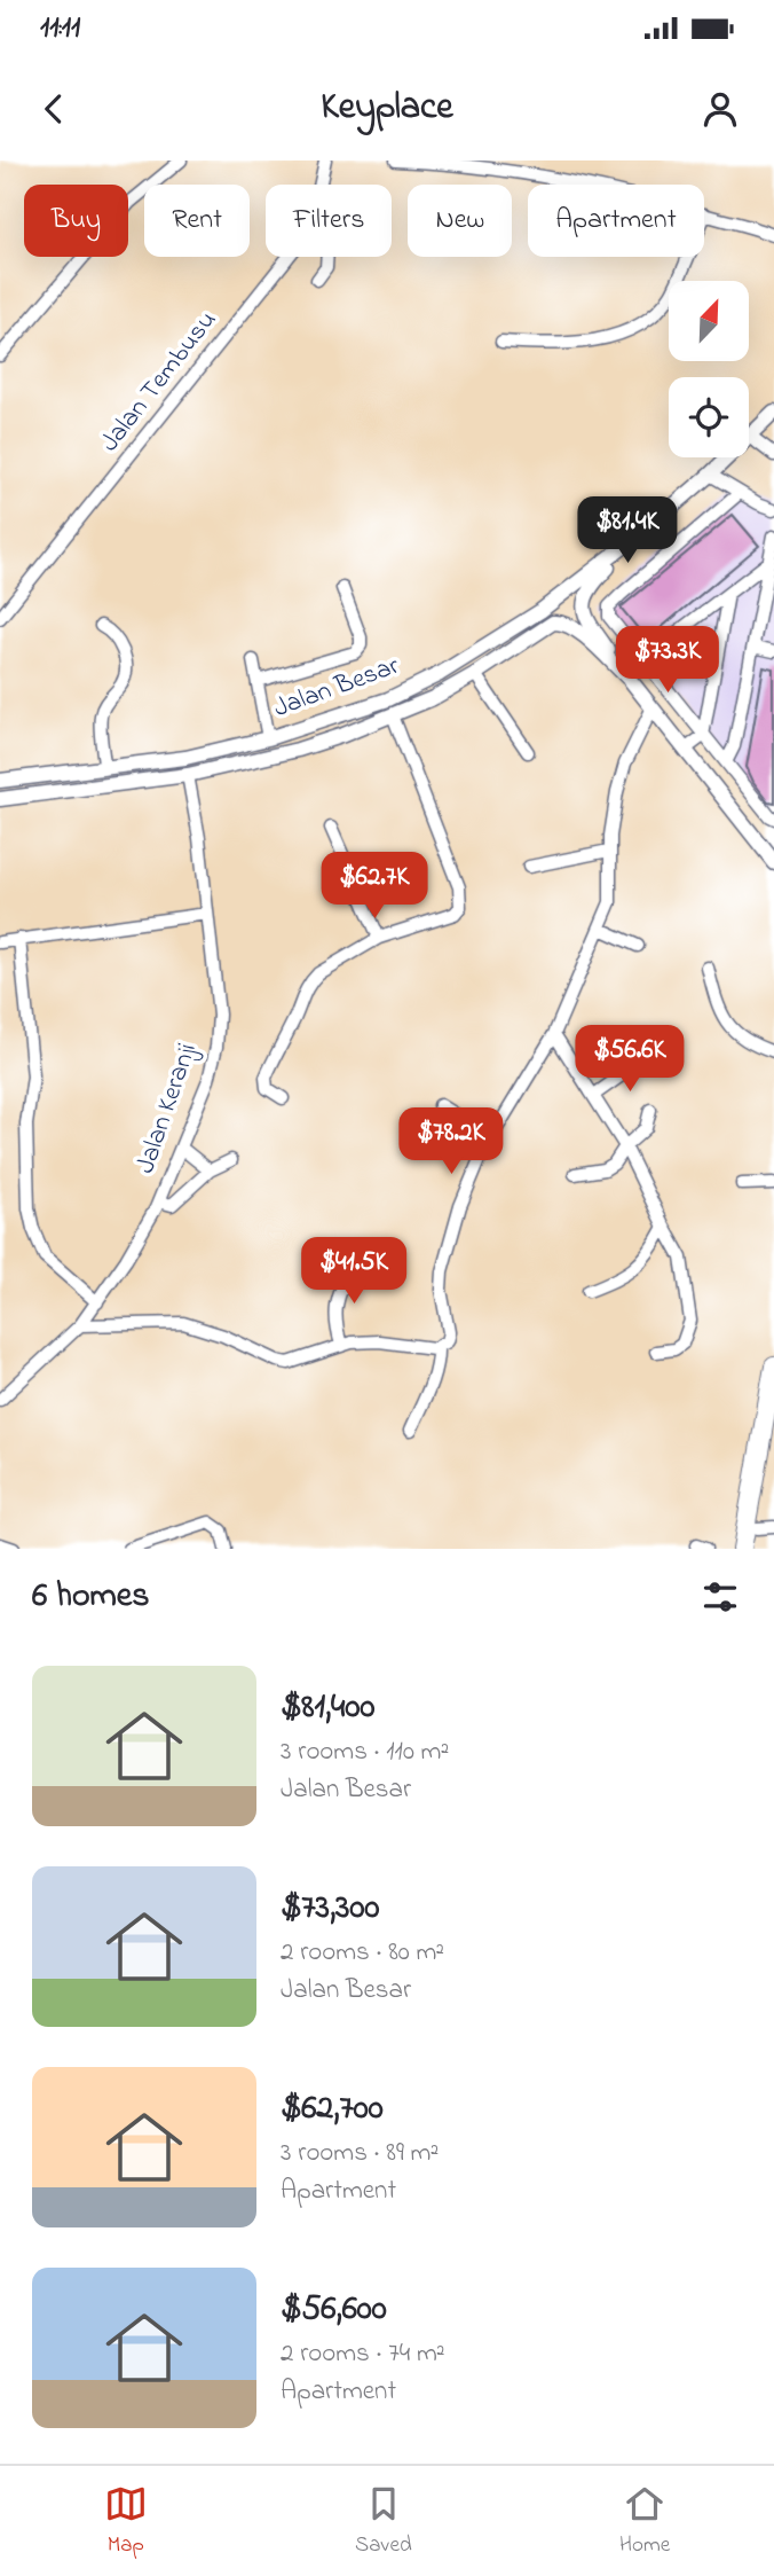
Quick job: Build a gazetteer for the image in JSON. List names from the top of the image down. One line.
{"streets":{"main road":["Jalan Besar"],"street":["Jalan Tembusu","Jalan Keranji"]},"crossings":[["Jalan Besar","Jalan Keranji"]],"north":"top right","page":{"status":"11:11","header":"Keyplace","chip":["Buy","Rent","Filters","New","Apartment"],"price":["$81.4K","$73.3K","$62.7K","$56.6K","$78.2K","$41.5K"],"heading":"6 homes","list":[{"name":"$81,400","note":"3 rooms · 110 m² · Jalan Besar"},{"name":"$73,300","note":"2 rooms · 80 m² · Jalan Besar"},{"name":"$62,700","note":"3 rooms · 89 m² · Apartment"},{"name":"$56,600","note":"2 rooms · 74 m² · Apartment"}],"tabs":["Map","Saved","Home"]}}
